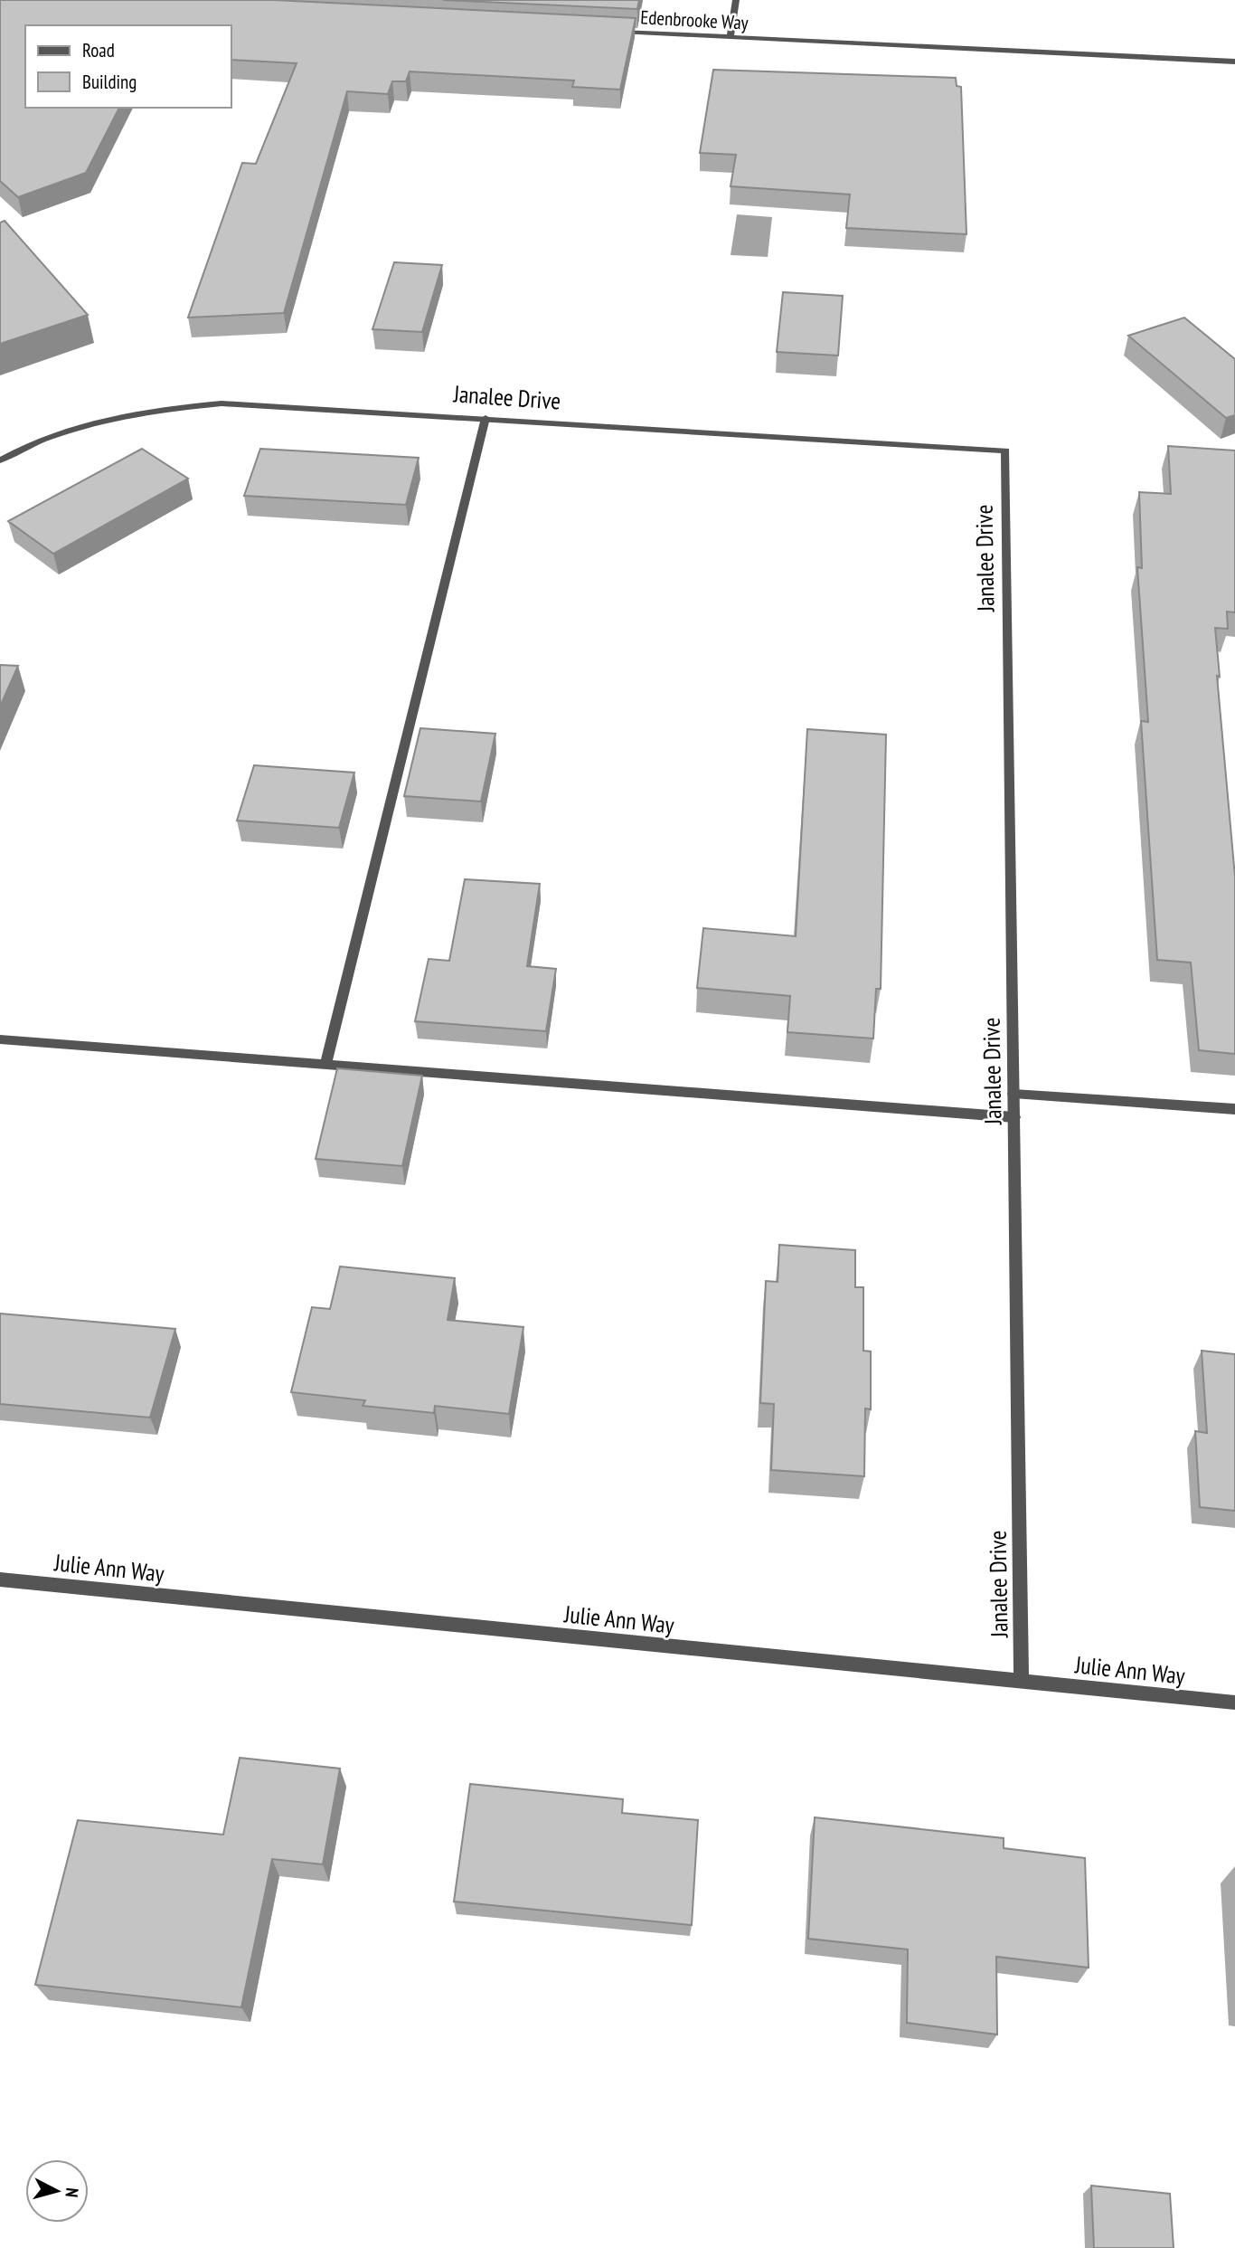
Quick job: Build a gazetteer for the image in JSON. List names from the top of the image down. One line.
{"streets":{"street":["Edenbrooke Way","Janalee Drive","Julie Ann Way"]},"crossings":[["Janalee Drive","Julie Ann Way"]],"legend":["Road","Building"],"north":"right"}
